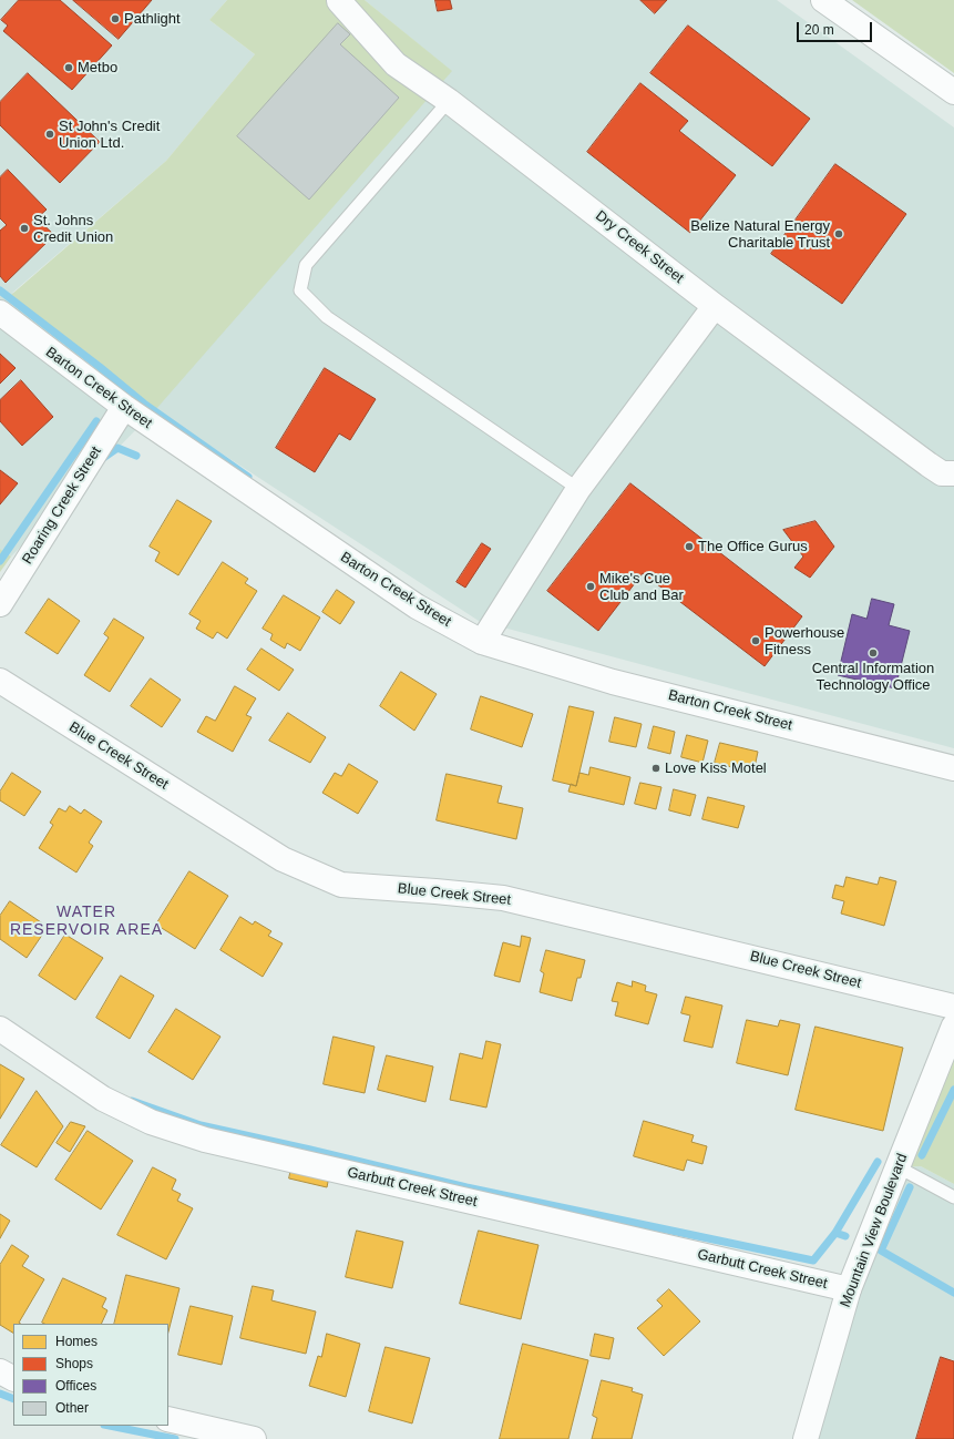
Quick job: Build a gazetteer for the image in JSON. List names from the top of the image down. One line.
{"streets":{"street":["Dry Creek Street","Barton Creek Street","Roaring Creek Street","Blue Creek Street","Garbutt Creek Street","Mountain View Boulevard"]},"crossings":[["Barton Creek Street","Roaring Creek Street"],["Garbutt Creek Street","Mountain View Boulevard"]],"districts":["WATER RESERVOIR AREA"],"places":["Pathlight","Metbo","St John's Credit Union Ltd.","St. Johns Credit Union","Belize Natural Energy Charitable Trust","The Office Gurus","Mike's Cue Club and Bar","Powerhouse Fitness","Central Information Technology Office","Love Kiss Motel"],"legend":["Homes","Shops","Offices","Other"],"scale_bar":"20 m"}
